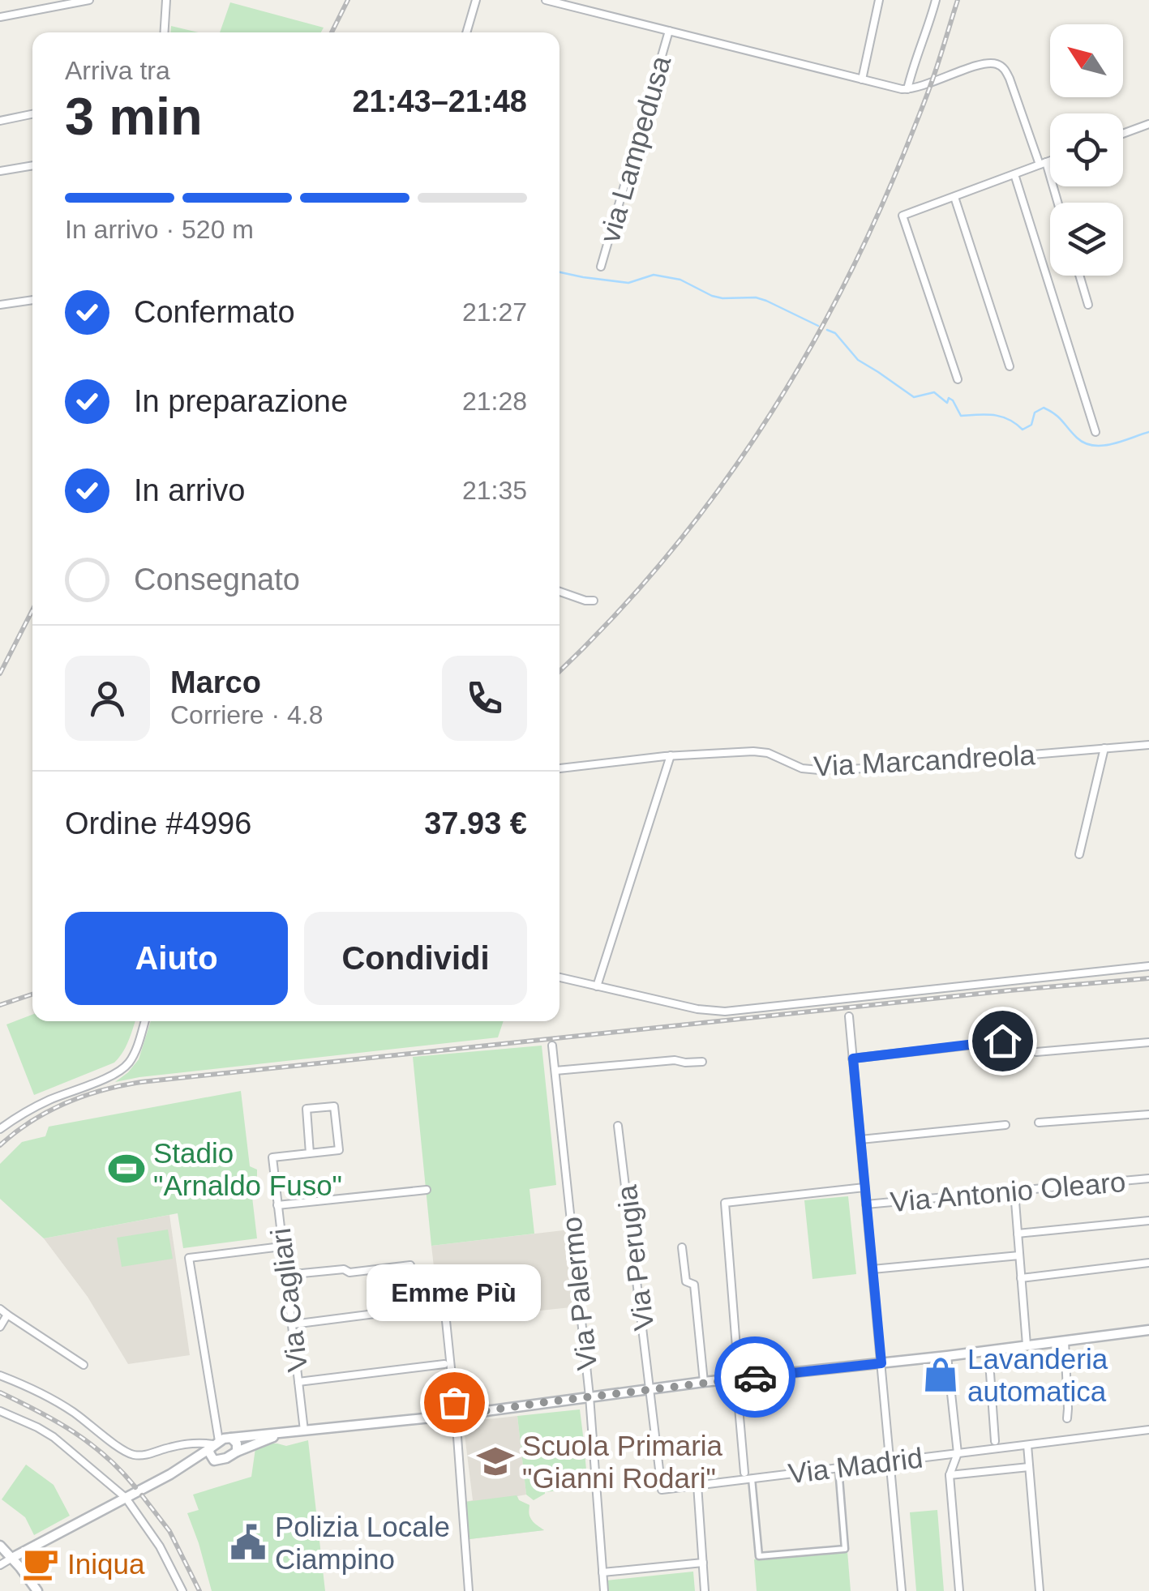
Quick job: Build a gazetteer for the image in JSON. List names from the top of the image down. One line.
{"streets":{"street":["via Lampedusa","Via Marcandreola","Via Antonio Olearo","Via Perugia","Via Palermo","Via Cagliari","Via Madrid"]},"crossings":[["Via Perugia","Via Madrid"]],"places":{"sports":["Stadio \"Arnaldo Fuso\""],"shop":["Lavanderia automatica"],"other":["Emme Più"],"school or university":["Scuola Primaria \"Gianni Rodari\""],"public building":["Polizia Locale Ciampino"],"cafe":["Iniqua"]},"north":"top left","page":{"heading":["3 min","Arriva tra","21:43–21:48"],"panel":["Marco","Corriere · 4.8","Ordine #4996","37.93 €"],"bar":"In arrivo · 520 m","list":[["Confermato","21:27"],["In preparazione","21:28"],["In arrivo","21:35"],"Consegnato"],"buttons":["Aiuto","Condividi"],"bubble":"Emme Più"}}
